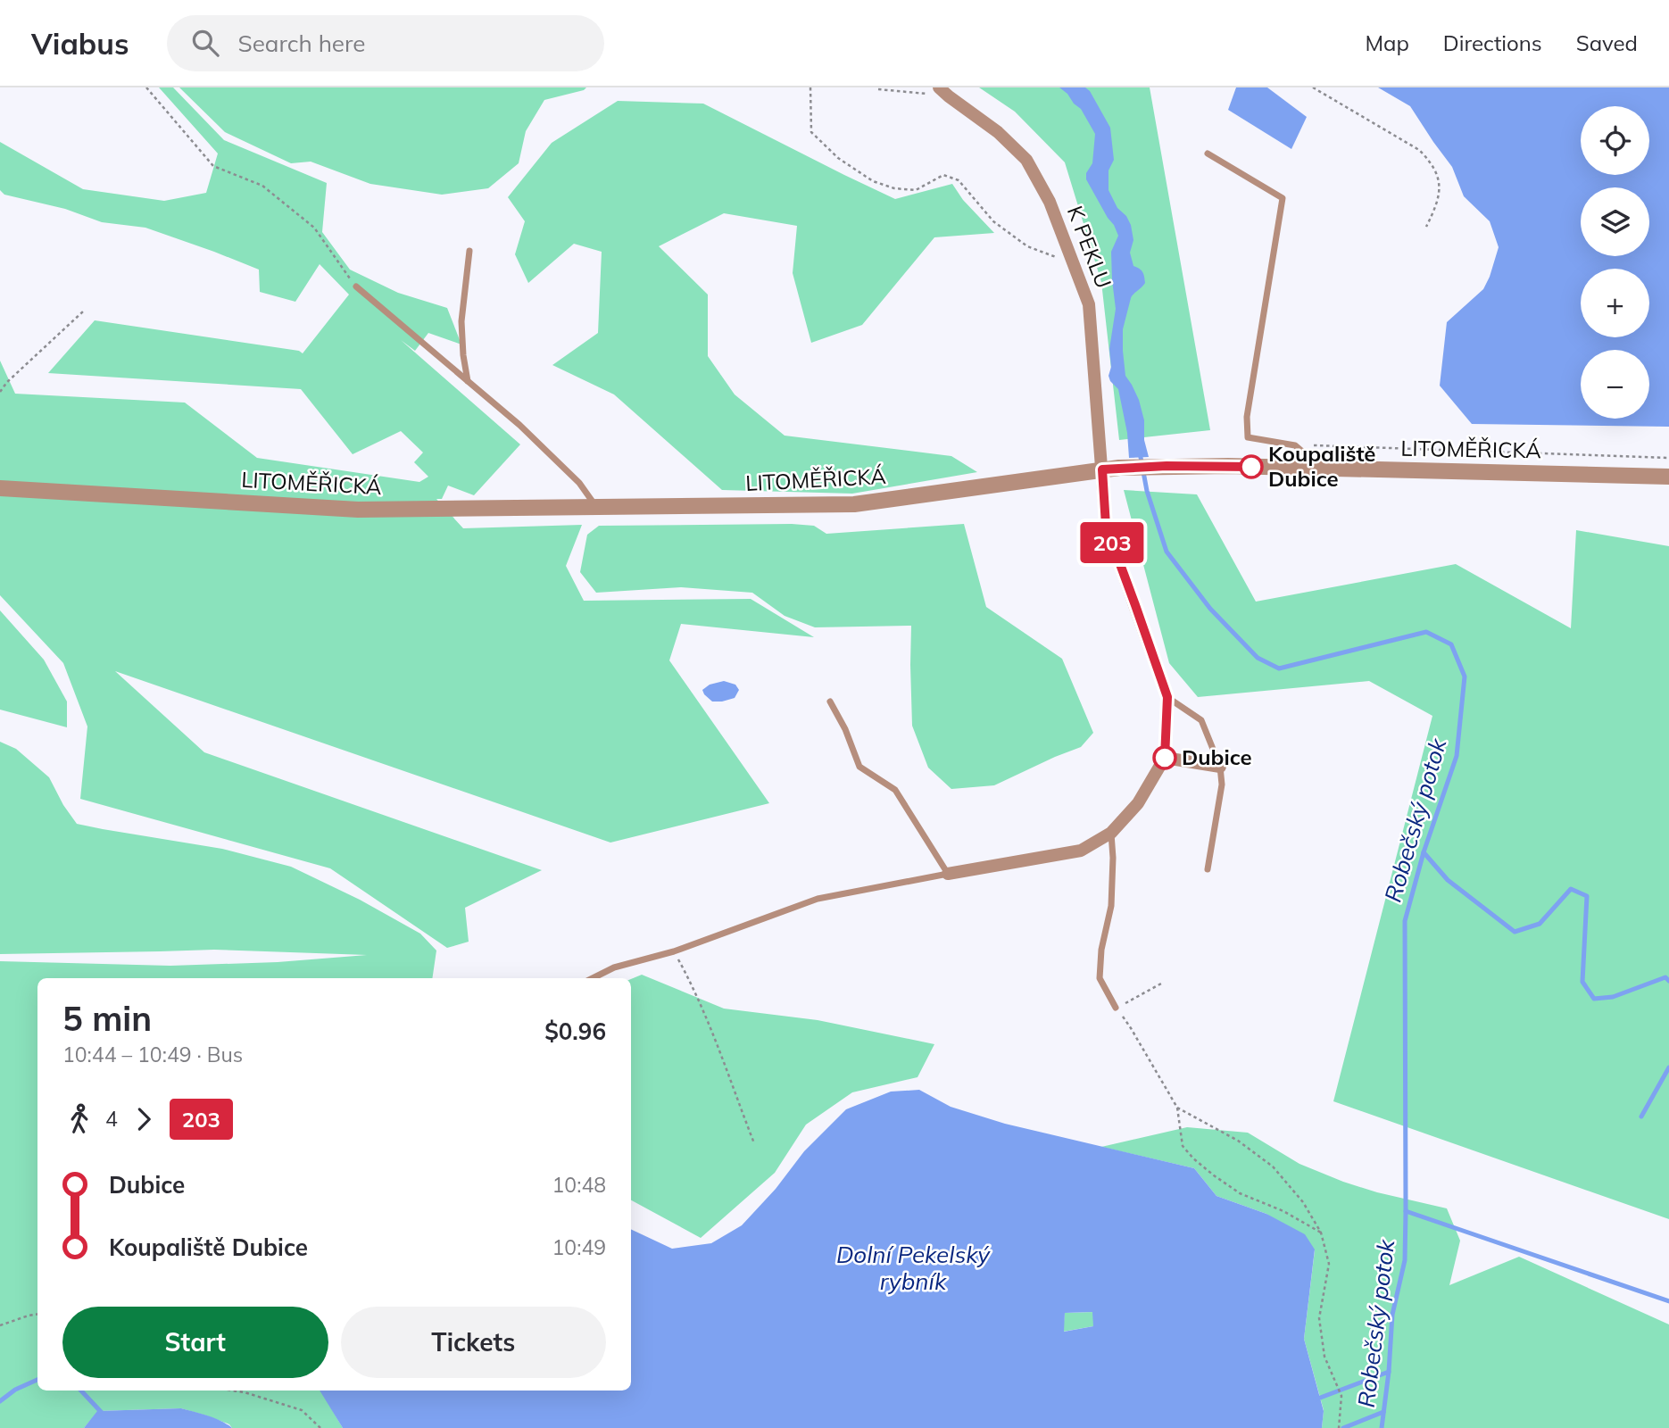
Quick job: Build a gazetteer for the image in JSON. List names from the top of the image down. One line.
{"streets":{"street":["K PEKLU","LITOMĚŘICKÁ"]},"crossings":[["K PEKLU","LITOMĚŘICKÁ"]],"water":["Robečský potok","Dolní Pekelský rybník"],"places":["Koupaliště Dubice","Dubice"],"lines":["bus line 203"],"page":{"header":"Viabus","search":"Search here","nav":["Map","Directions","Saved"],"on_map":"203","map_buttons":["+","−"],"heading":["5 min","10:44 – 10:49 · Bus","$0.96"],"legs":["4","203"],"list":[{"name":"Dubice","value":"10:48"},{"name":"Koupaliště Dubice","value":"10:49"}],"buttons":["Start","Tickets"]}}
